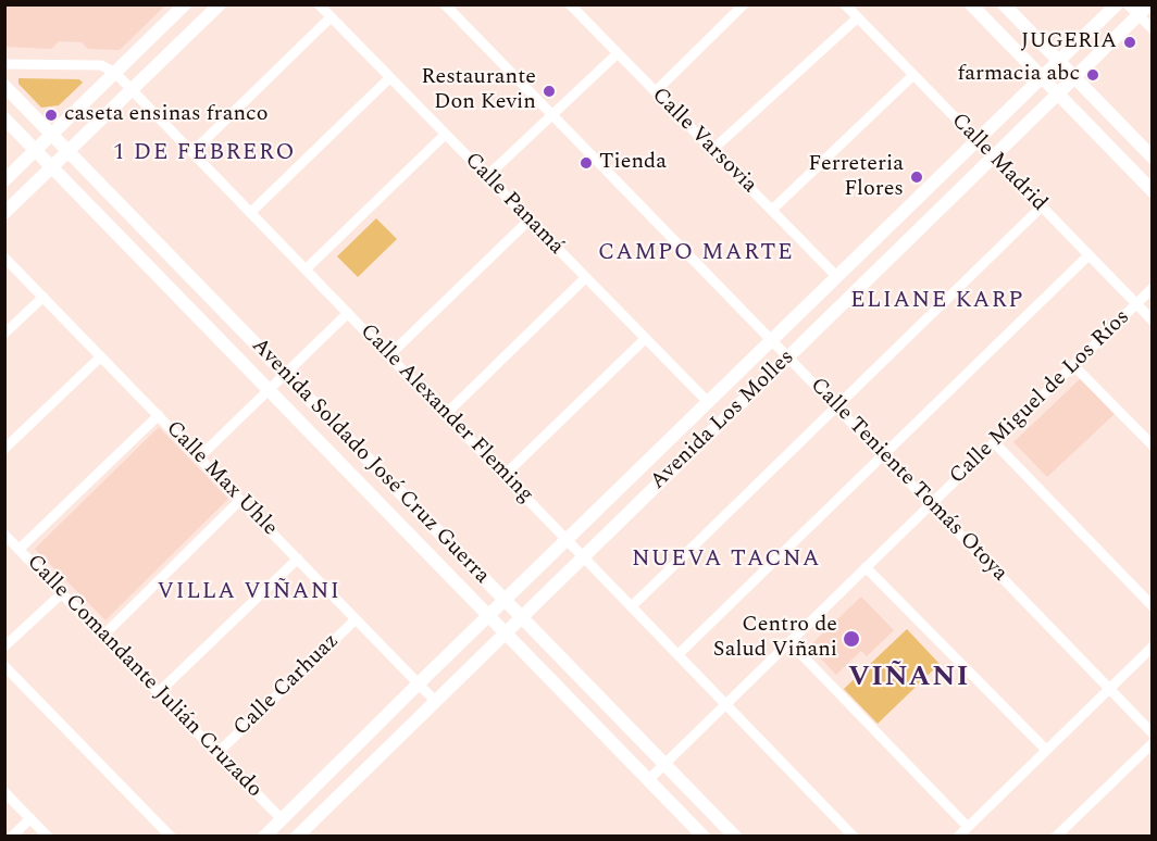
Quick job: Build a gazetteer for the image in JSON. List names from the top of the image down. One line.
{"streets":{"street":["Calle Varsovia","Calle Madrid","Calle Panamá","Calle Miguel de Los Ríos","Calle Alexander Fleming","Avenida Los Molles","Avenida Soldado José Cruz Guerra","Calle Max Uhle","Calle Teniente Tomás Otoya","Calle Comandante Julián Cruzado","Calle Carhuaz"]},"crossings":[["Calle Varsovia","Avenida Los Molles"],["Calle Madrid","Calle Miguel de Los Ríos"],["Calle Madrid","Avenida Los Molles"],["Calle Panamá","Avenida Los Molles"],["Calle Miguel de Los Ríos","Calle Alexander Fleming"],["Calle Miguel de Los Ríos","Avenida Soldado José Cruz Guerra"],["Calle Miguel de Los Ríos","Calle Teniente Tomás Otoya"],["Calle Alexander Fleming","Avenida Los Molles"],["Avenida Los Molles","Avenida Soldado José Cruz Guerra"],["Avenida Los Molles","Calle Max Uhle"],["Avenida Los Molles","Calle Teniente Tomás Otoya"],["Avenida Los Molles","Calle Comandante Julián Cruzado"],["Calle Max Uhle","Calle Carhuaz"],["Calle Comandante Julián Cruzado","Calle Carhuaz"]],"districts":["1 DE FEBRERO","CAMPO MARTE","ELIANE KARP","NUEVA TACNA","VILLA VIÑANI","VIÑANI"],"places":["JUGERIA","farmacia abc","Restaurante Don Kevin","caseta ensinas franco","Tienda","Ferreteria Flores","Centro de Salud Viñani"]}
